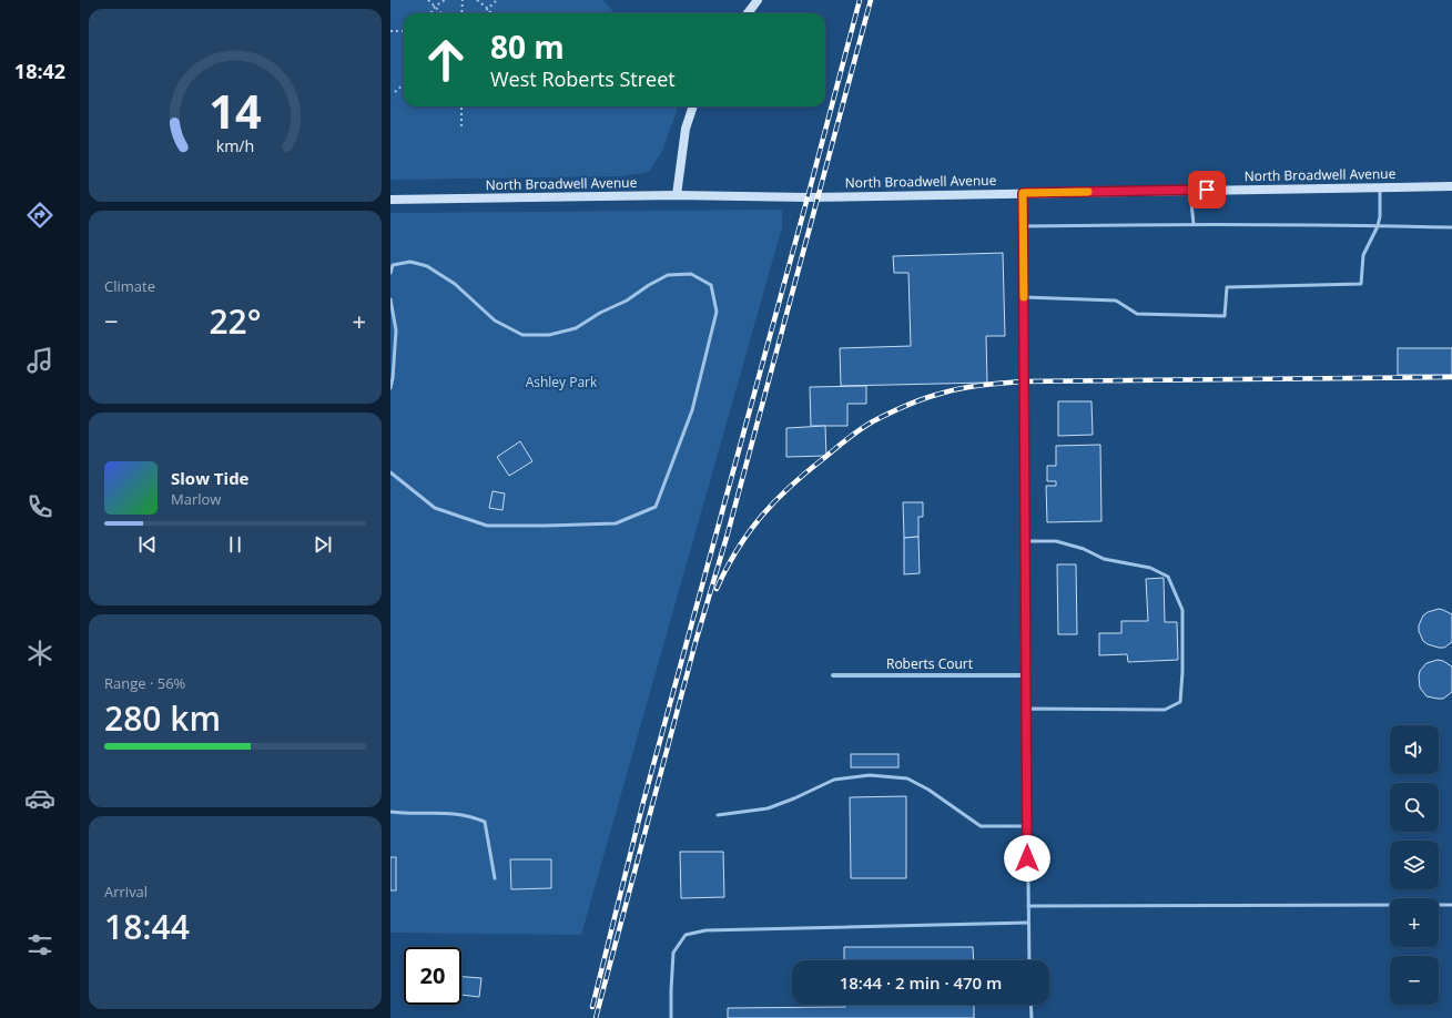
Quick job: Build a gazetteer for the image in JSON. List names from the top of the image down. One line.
{"streets":{"main road":["North Broadwell Avenue"],"street":["Roberts Court"]},"parks":["Ashley Park"],"page":{"tabs":"18:42","turn":["80 m","West Roberts Street"],"tile":["Climate",["Range · 56%","280 km"],["Arrival","18:44"]],"heat":["−","22°","+"],"song":["Slow Tide","Marlow"],"map_buttons":["+","−"],"limit":"20","trip":"18:44 · 2 min · 470 m","gauge":["14","km/h"]}}
